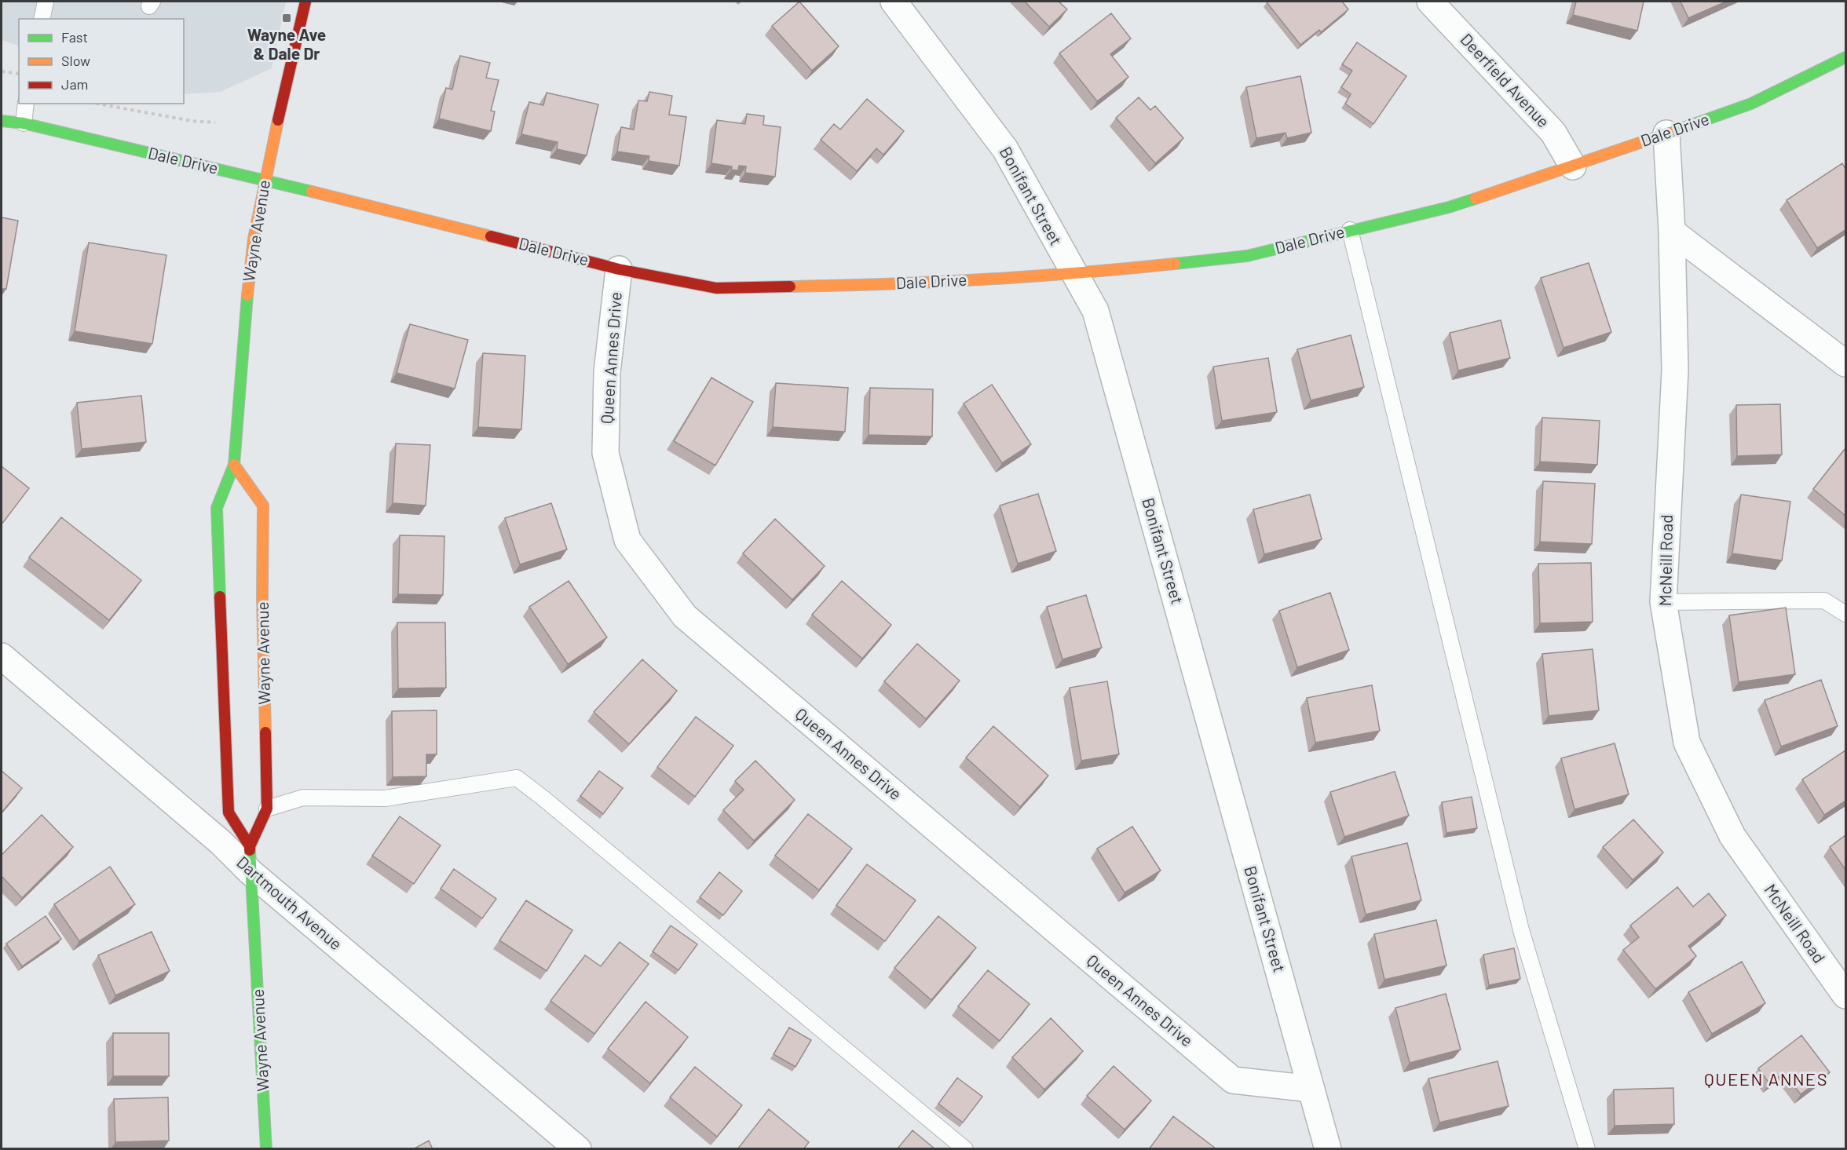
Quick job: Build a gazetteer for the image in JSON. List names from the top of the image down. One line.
{"streets":{"street":["Deerfield Avenue","Dale Drive","Bonifant Street","Wayne Avenue","Queen Annes Drive","McNeill Road","Dartmouth Avenue"]},"crossings":[["Deerfield Avenue","Dale Drive"],["Dale Drive","Bonifant Street"],["Dale Drive","Wayne Avenue"],["Dale Drive","Queen Annes Drive"],["Dale Drive","McNeill Road"],["Bonifant Street","Queen Annes Drive"],["Wayne Avenue","Dartmouth Avenue"]],"districts":["QUEEN ANNES"],"places":{"transit":["Wayne Ave & Dale Dr"]},"legend":["Fast","Slow","Jam"]}
